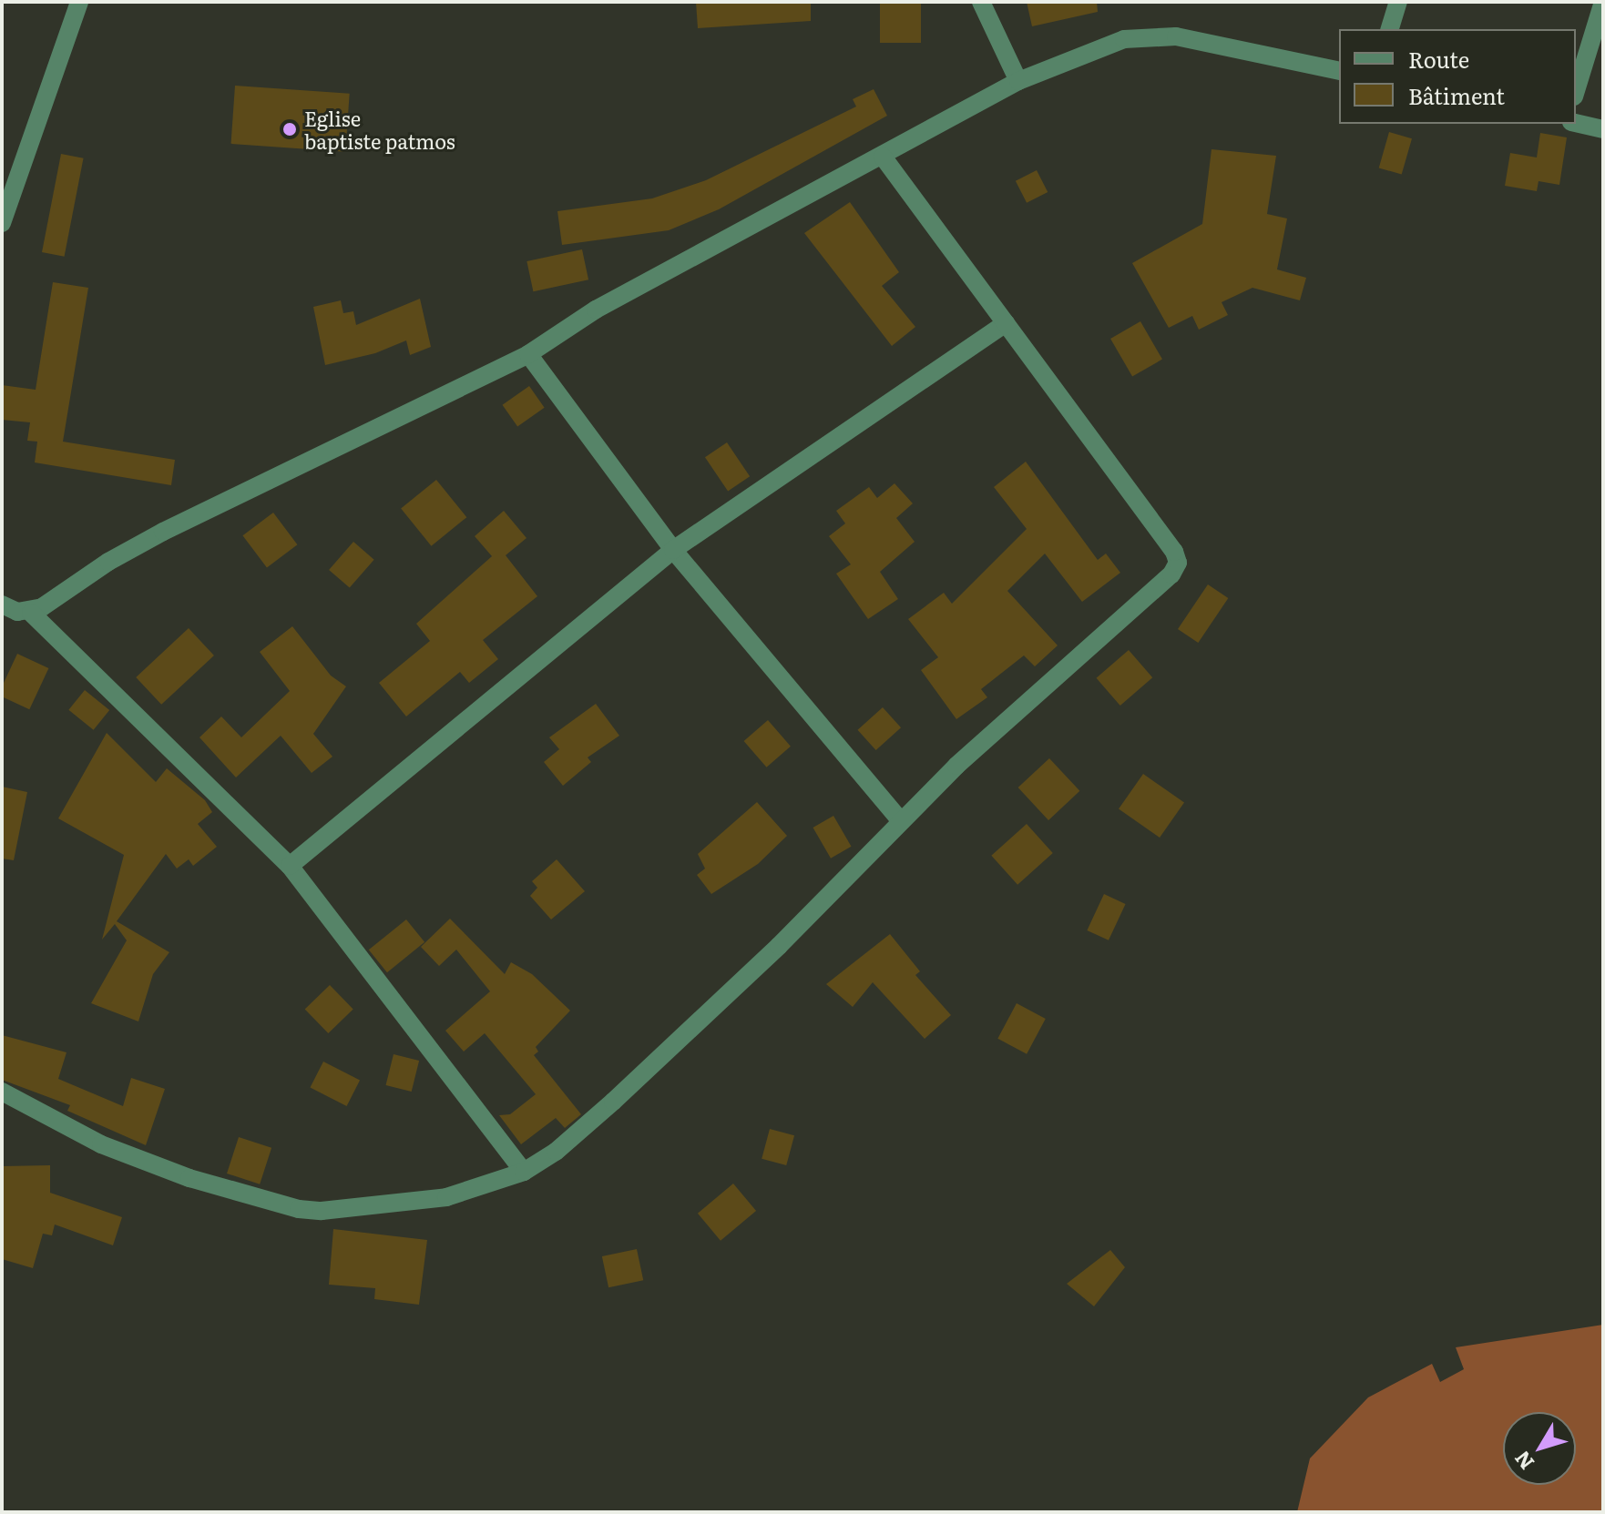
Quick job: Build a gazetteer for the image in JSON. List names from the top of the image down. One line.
{"places":["Eglise baptiste patmos"],"legend":["Route","Bâtiment"],"north":"bottom left"}
